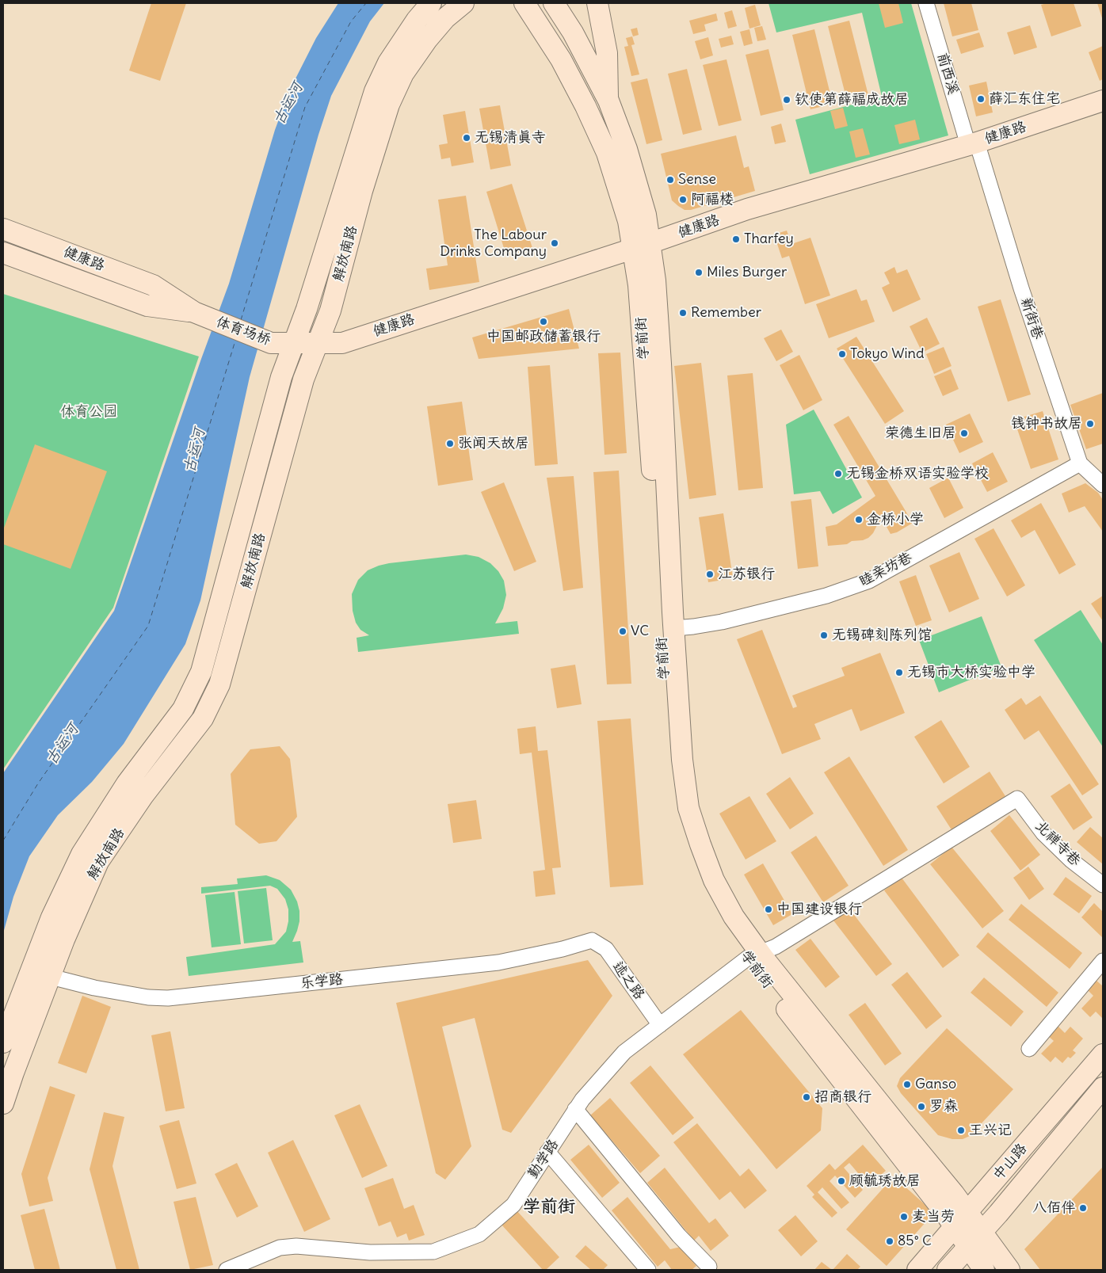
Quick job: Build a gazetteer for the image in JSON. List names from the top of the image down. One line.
{"streets":{"main road":["健康路","解放南路","体育场桥","学前街","中山路"],"street":["前西溪","新街巷","睦亲坊巷","北禅寺巷","述之路","乐学路","勤学路"]},"crossings":[["前西溪","健康路"],["前西溪","新街巷"],["健康路","解放南路"],["健康路","新街巷"],["健康路","体育场桥"],["健康路","学前街"],["解放南路","体育场桥"],["解放南路","乐学路"],["新街巷","睦亲坊巷"],["学前街","睦亲坊巷"],["学前街","勤学路"],["学前街","中山路"],["北禅寺巷","勤学路"],["述之路","乐学路"],["述之路","勤学路"]],"districts":["学前街"],"water":["古运河"],"parks":["体育公园"],"places":["薛汇东住宅","钦使第薛福成故居","无锡清真寺","Sense","阿福楼","Tharfey","The Labour Drinks Company","Miles Burger","Remember","中国邮政储蓄银行","Tokyo Wind","钱钟书故居","荣德生旧居","张闻天故居","无锡金桥双语实验学校","金桥小学","江苏银行","VC","无锡碑刻陈列馆","无锡市大桥实验中学","中国建设银行","Ganso","招商银行","罗森","王兴记","顾毓琇故居","八佰伴","麦当劳","85° C"]}
